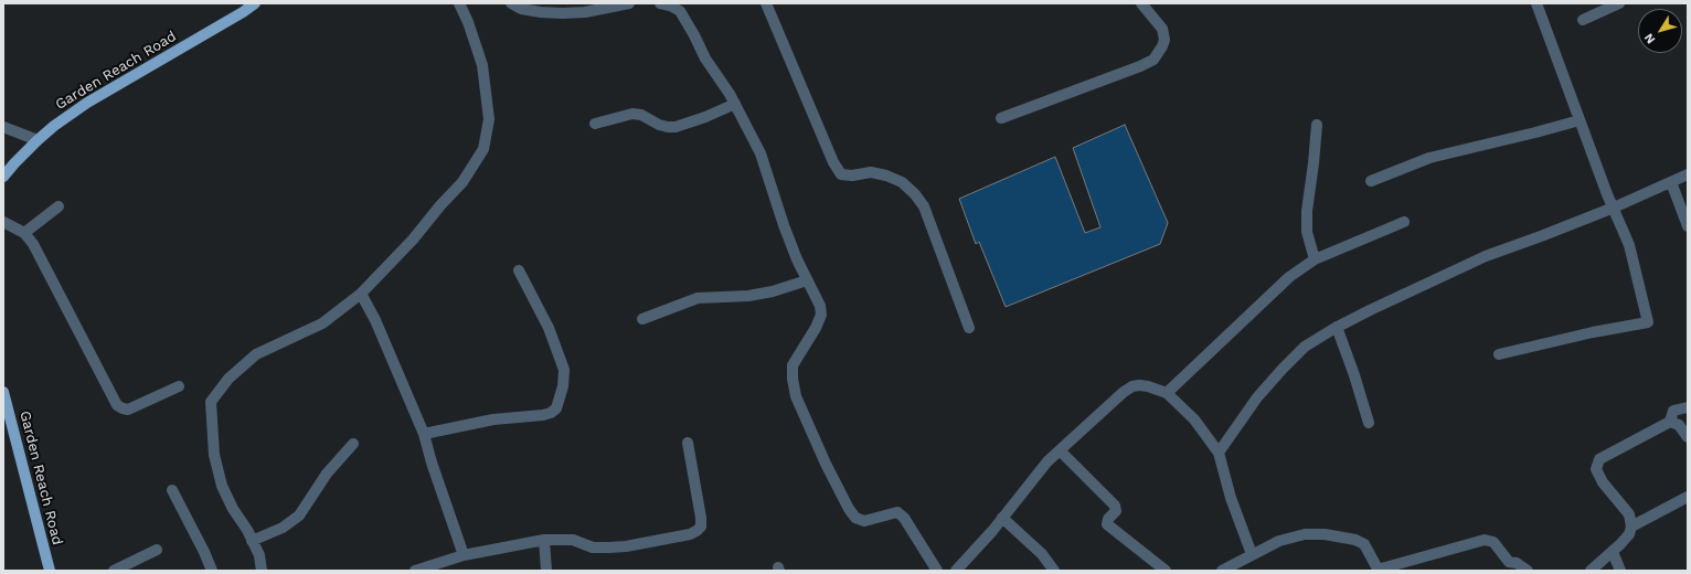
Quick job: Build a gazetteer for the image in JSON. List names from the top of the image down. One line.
{"streets":{"main road":["Garden Reach Road"]},"north":"bottom left"}
